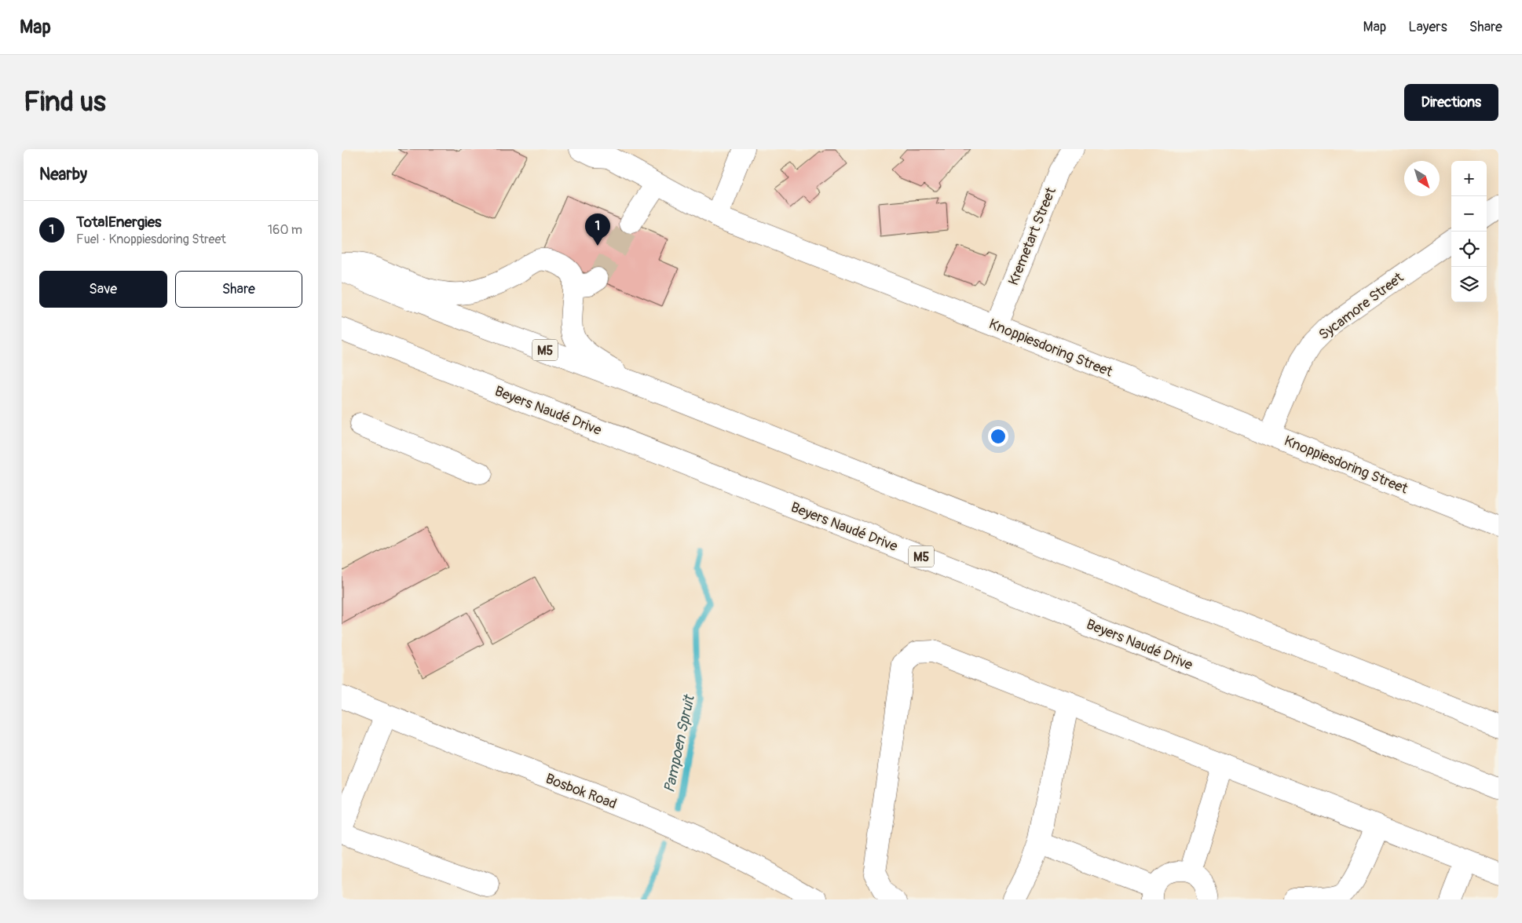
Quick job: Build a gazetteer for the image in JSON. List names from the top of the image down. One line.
{"streets":{"street":["Kremetart Street","Sycamore Street","Knoppiesdoring Street","M5","Beyers Naudé Drive","Bosbok Road"]},"crossings":[["Kremetart Street","Knoppiesdoring Street"],["Sycamore Street","Knoppiesdoring Street"]],"water":["Pampoen Spruit"],"north":"bottom right","page":{"header":"Map","nav":["Map","Layers","Share"],"buttons":["Directions",["Save","Share"]],"title":"Find us","heading":"Nearby","map_buttons":["+","−"],"list":[{"mark":"1","name":"TotalEnergies","note":"Fuel · Knoppiesdoring Street","value":"160 m"}],"pins":"1"}}
